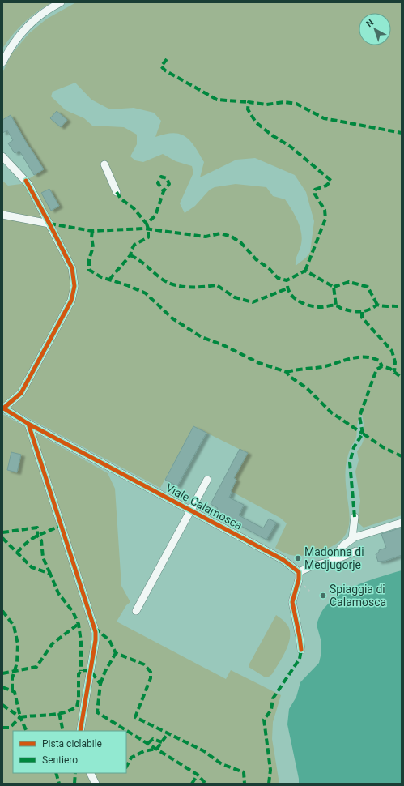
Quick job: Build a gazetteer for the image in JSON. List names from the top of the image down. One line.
{"streets":{"street":["Viale Calamosca"]},"places":["Madonna di Medjugorje","Spiaggia di Calamosca"],"legend":["Pista ciclabile","Sentiero"],"north":"top left"}
